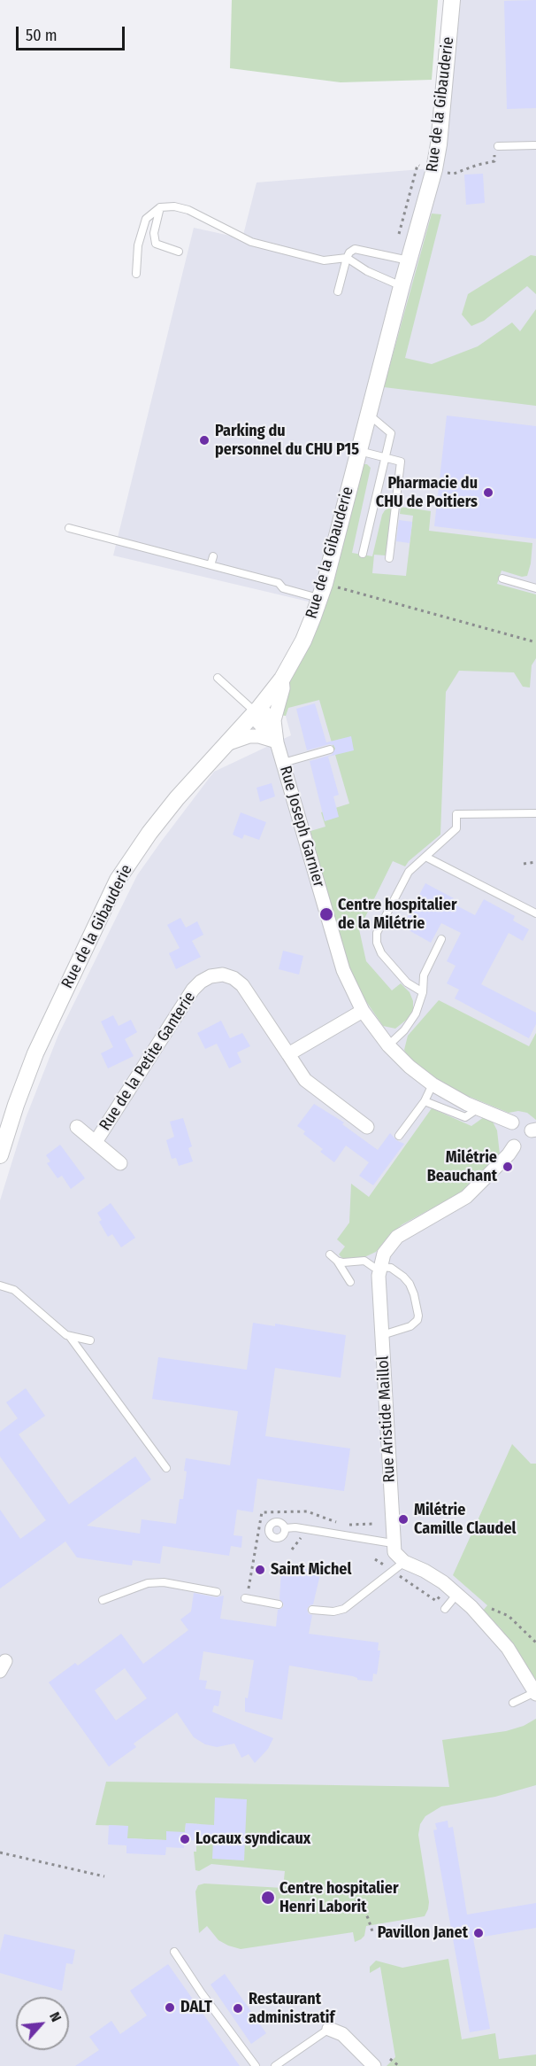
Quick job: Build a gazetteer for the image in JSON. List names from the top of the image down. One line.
{"streets":{"street":["Rue de la Gibauderie","Rue Joseph Garnier","Rue de la Petite Ganterie","Rue Aristide Maillol"]},"places":["Parking du personnel du CHU P15","Pharmacie du CHU de Poitiers","Centre hospitalier de la Milétrie","Milétrie Beauchant","Milétrie Camille Claudel","Saint Michel","Locaux syndicaux","Centre hospitalier Henri Laborit","Pavillon Janet","DALT","Restaurant administratif"],"scale_bar":"50 m","north":"top right"}
